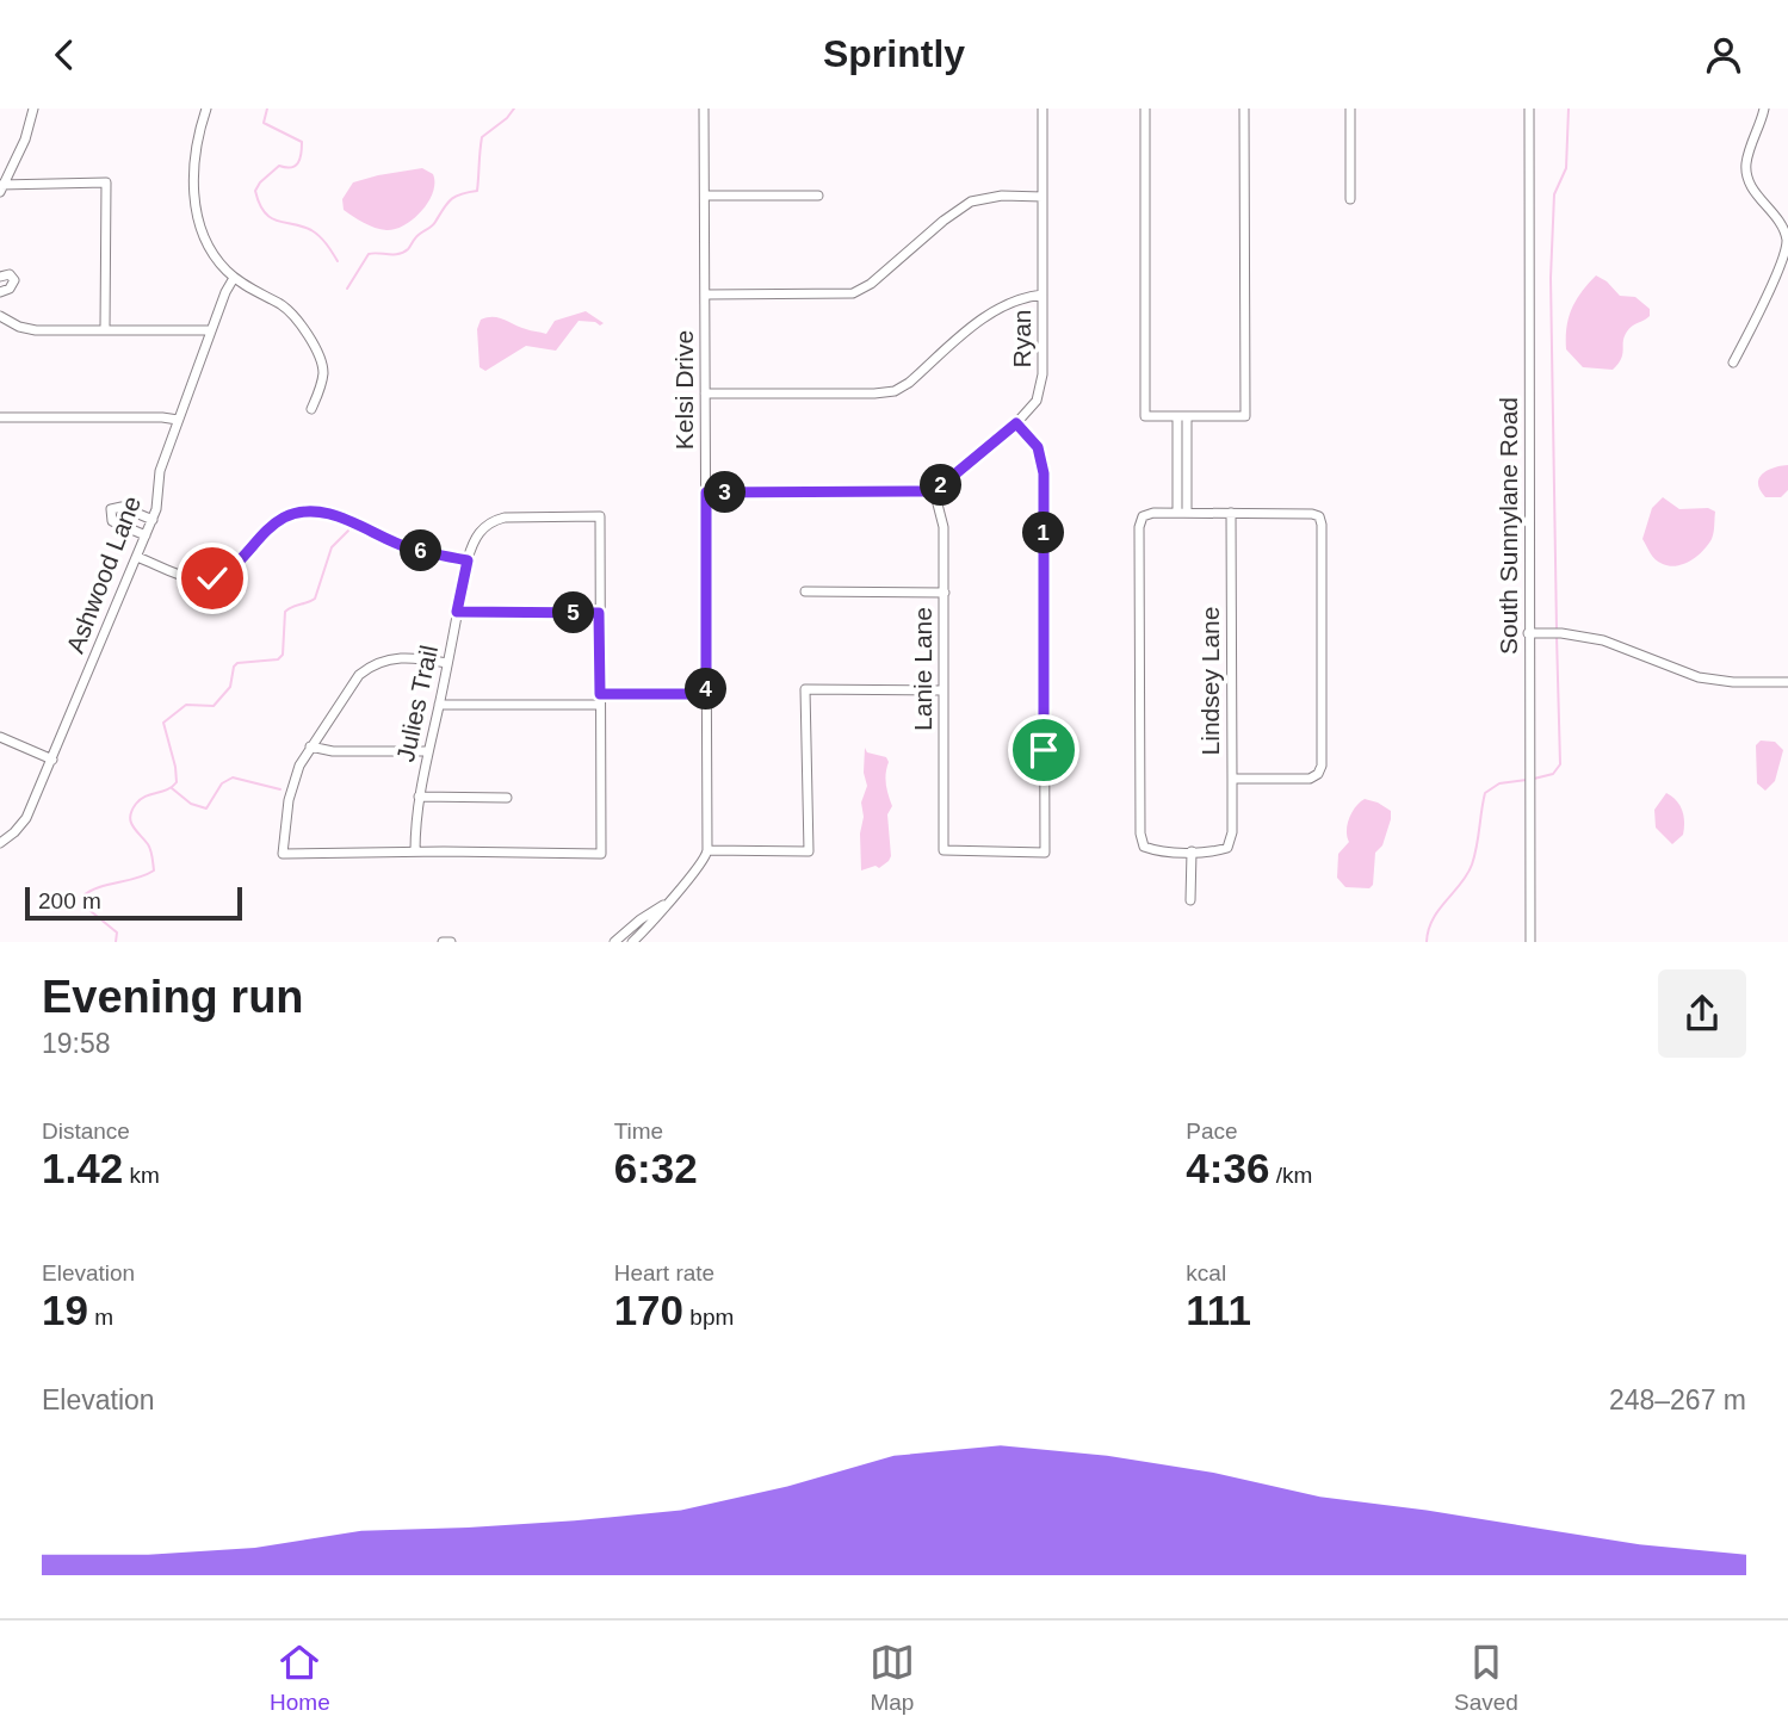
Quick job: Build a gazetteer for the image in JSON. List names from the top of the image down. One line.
{"streets":{"street":["Ryan","Kelsi Drive","South Sunnylane Road","Ashwood Lane","Lanie Lane","Lindsey Lane","Julies Trail"]},"crossings":[["Ryan","Lanie Lane"]],"scale_bar":"200 m","page":{"header":"Sprintly","pins":["2","3","1","6","5","4"],"scale":"200 m","heading":["Evening run","19:58"],"stats":[["Distance","1.42 km"],["Time","6:32"],["Pace","4:36 /km"],["Elevation","19 m"],["Heart rate","170 bpm"],["kcal","111"]],"chart":["Elevation","248–267 m"],"tabs":["Home","Map","Saved"]}}
